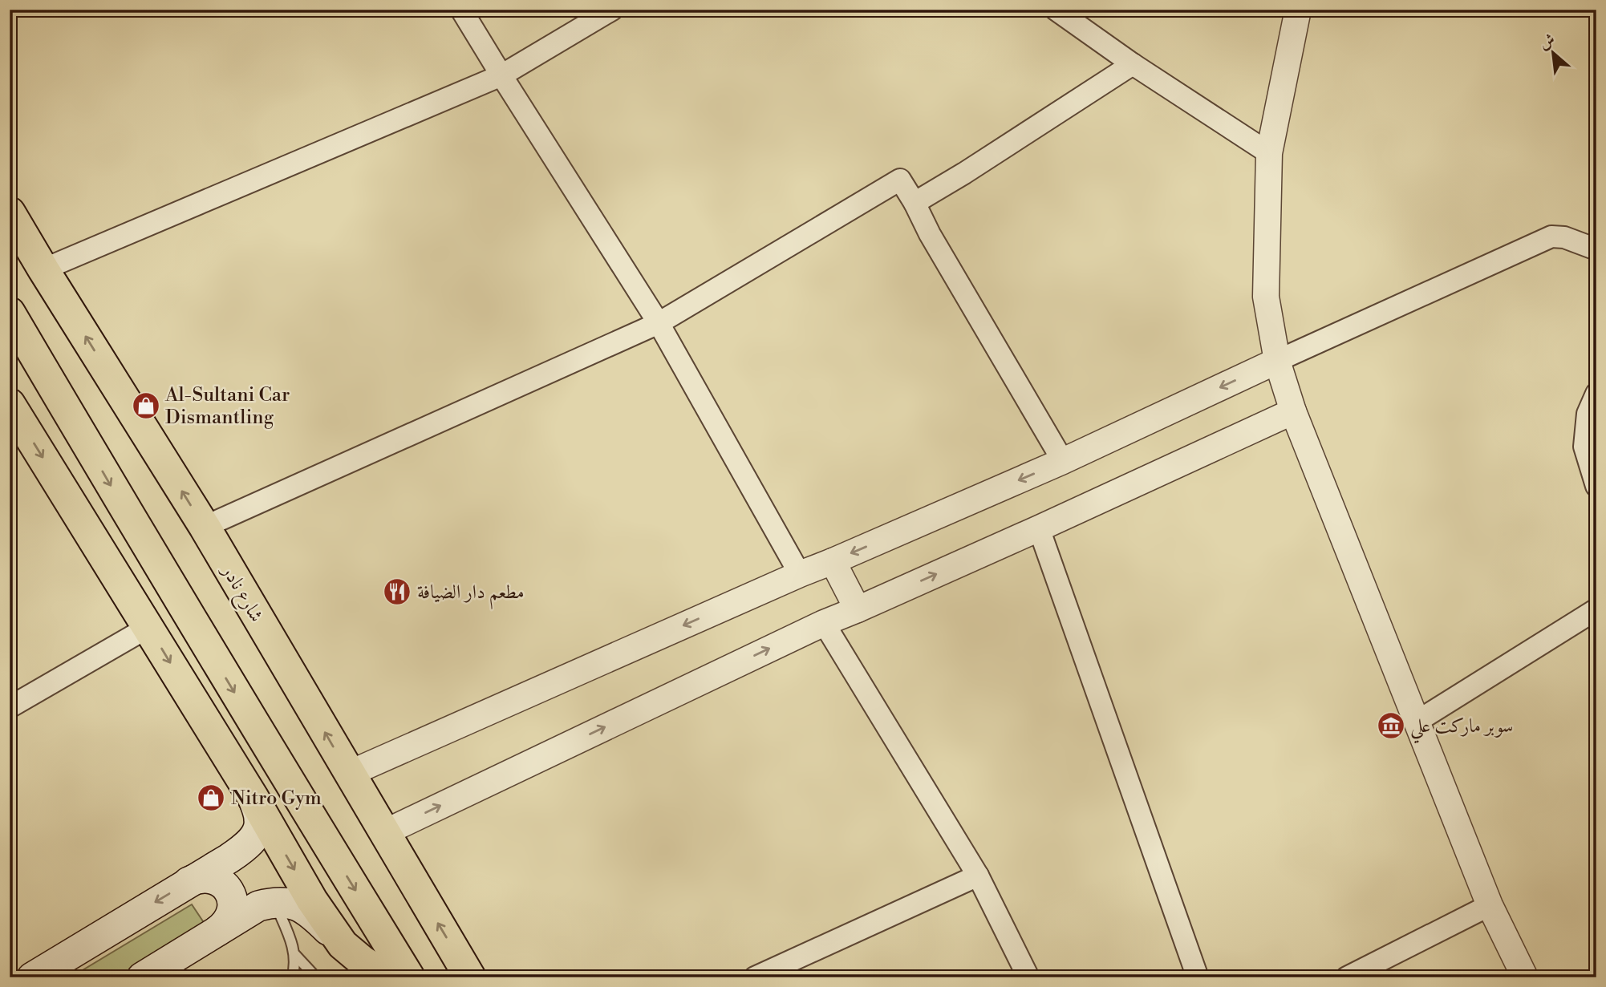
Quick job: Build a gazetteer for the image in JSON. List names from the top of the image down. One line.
{"streets":{"main road":["شارع نادر"]},"places":{"shop":["Al-Sultani Car Dismantling","Nitro Gym"],"restaurant":["مطعم دار الضيافة"],"museum":["سوبر ماركت علي"]},"north":"top left"}
